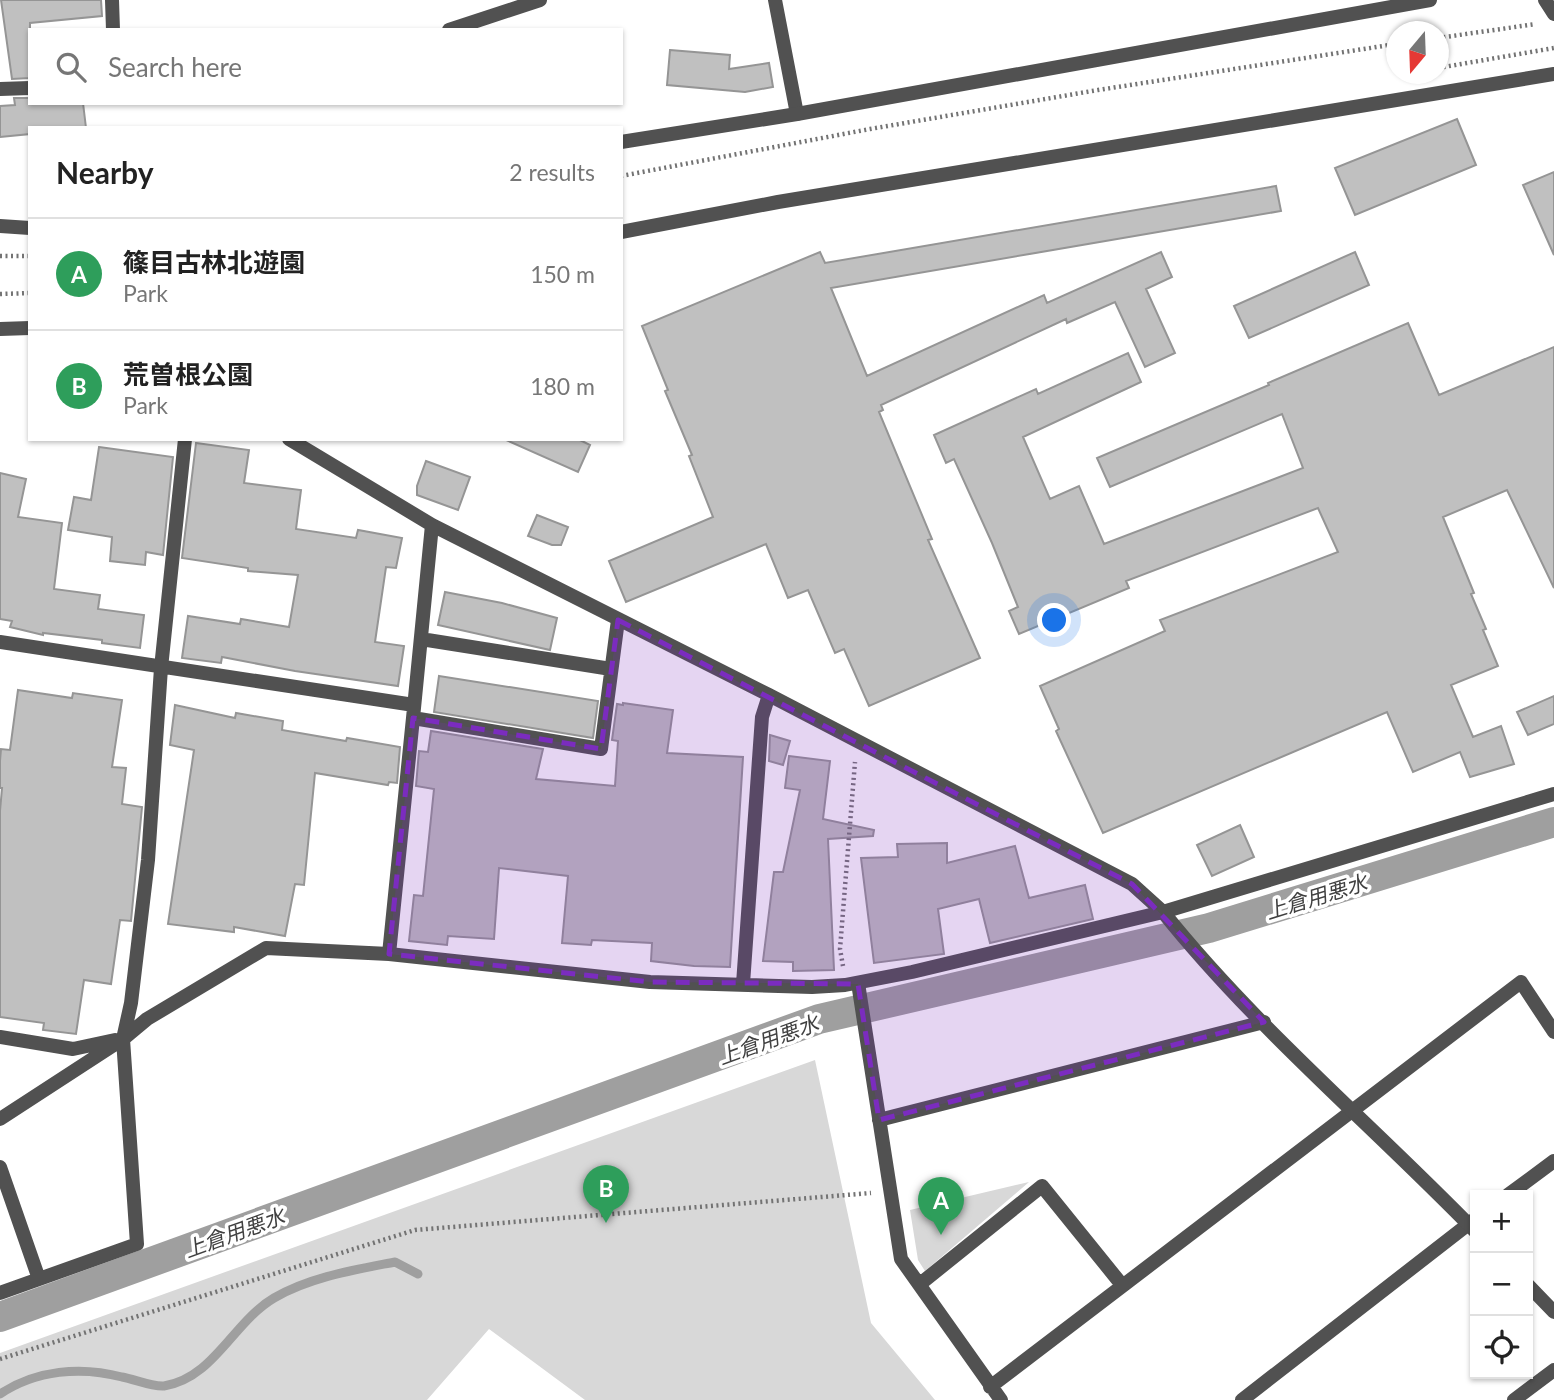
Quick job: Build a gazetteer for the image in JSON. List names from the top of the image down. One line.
{"water":["上倉用悪水"],"north":"bottom","page":{"search":"Search here","heading":["Nearby","2 results"],"list":[{"mark":"A","name":"篠目古林北遊園","note":"Park","value":"150 m"},{"mark":"B","name":"荒曽根公園","note":"Park","value":"180 m"}],"pins":["B","A"],"map_buttons":["+","−"]}}
